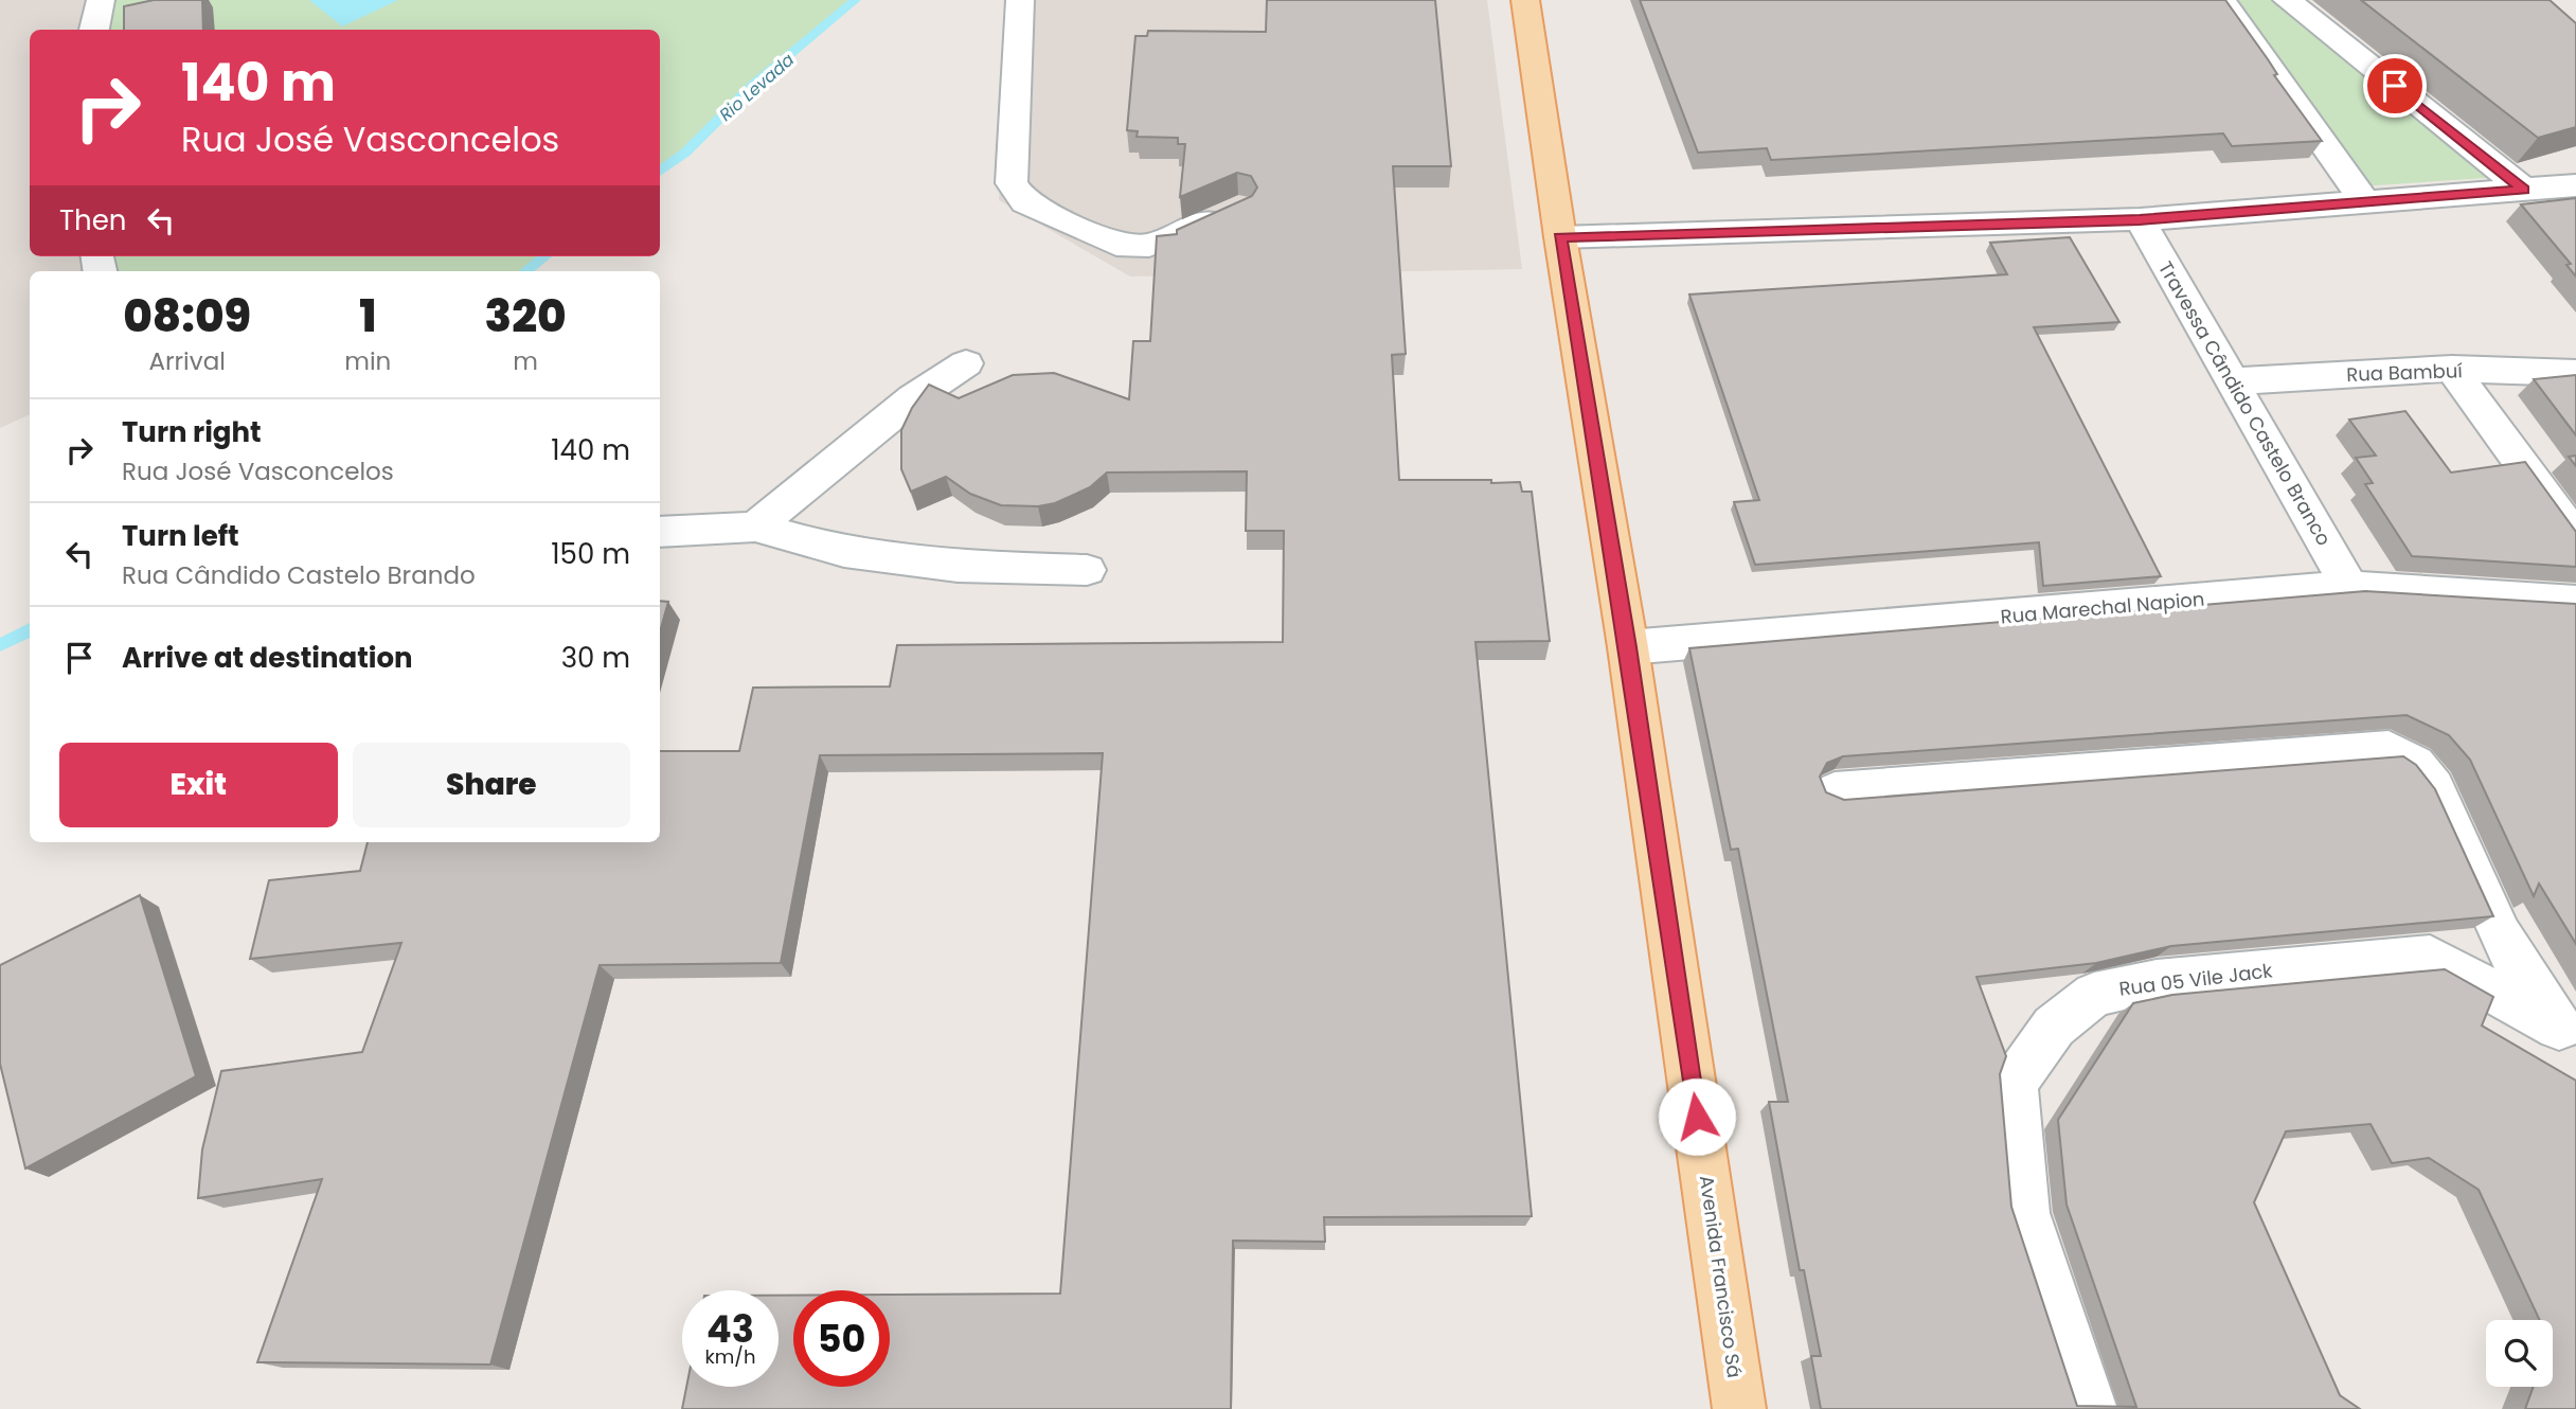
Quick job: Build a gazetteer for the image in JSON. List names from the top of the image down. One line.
{"streets":{"main road":["Avenida Francisco Sá"],"street":["Rua Bambuí","Travessa Cândido Castelo Branco","Rua Marechal Napion","Rua 05 Vile Jack"]},"crossings":[["Rua Bambuí","Travessa Cândido Castelo Branco"],["Travessa Cândido Castelo Branco","Rua Marechal Napion"],["Rua Marechal Napion","Avenida Francisco Sá"]],"water":["Rio Levada"],"page":{"turn":["140 m","Rua José Vasconcelos"],"then":"Then","eta":["08:09","Arrival","1","min","320","m"],"list":[{"name":"Turn right","note":"Rua José Vasconcelos","value":"140 m"},{"name":"Turn left","note":"Rua Cândido Castelo Brando","value":"150 m"},{"name":"Arrive at destination","value":"30 m"}],"buttons":["Exit","Share"],"speed":"43 km/h","limit":"50"}}
